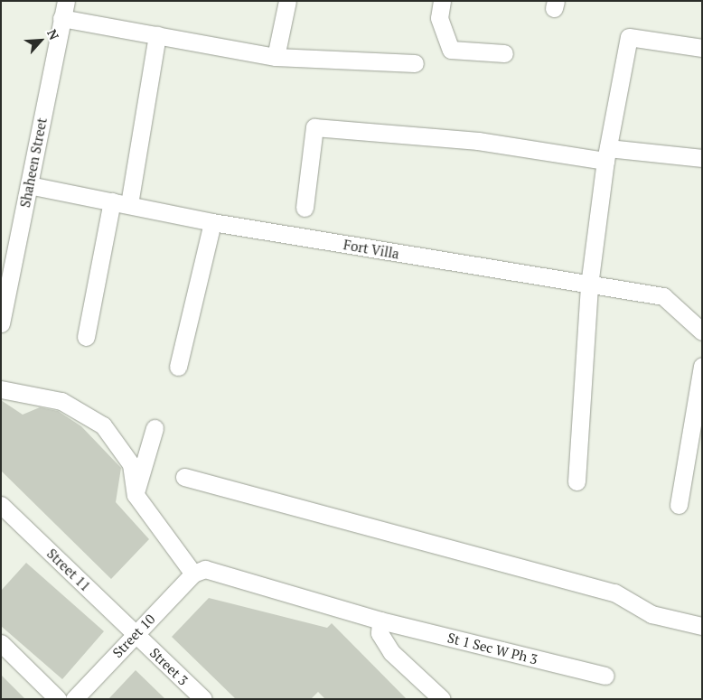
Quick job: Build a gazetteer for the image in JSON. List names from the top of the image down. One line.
{"streets":{"street":["Shaheen Street","Fort Villa","Street 11","Street 10","St 1 Sec W Ph 3","Street 3"]},"crossings":[["Shaheen Street","Fort Villa"],["Street 11","Street 10"],["Street 11","Street 3"],["Street 10","St 1 Sec W Ph 3"],["Street 10","Street 3"]],"north":"top right"}
